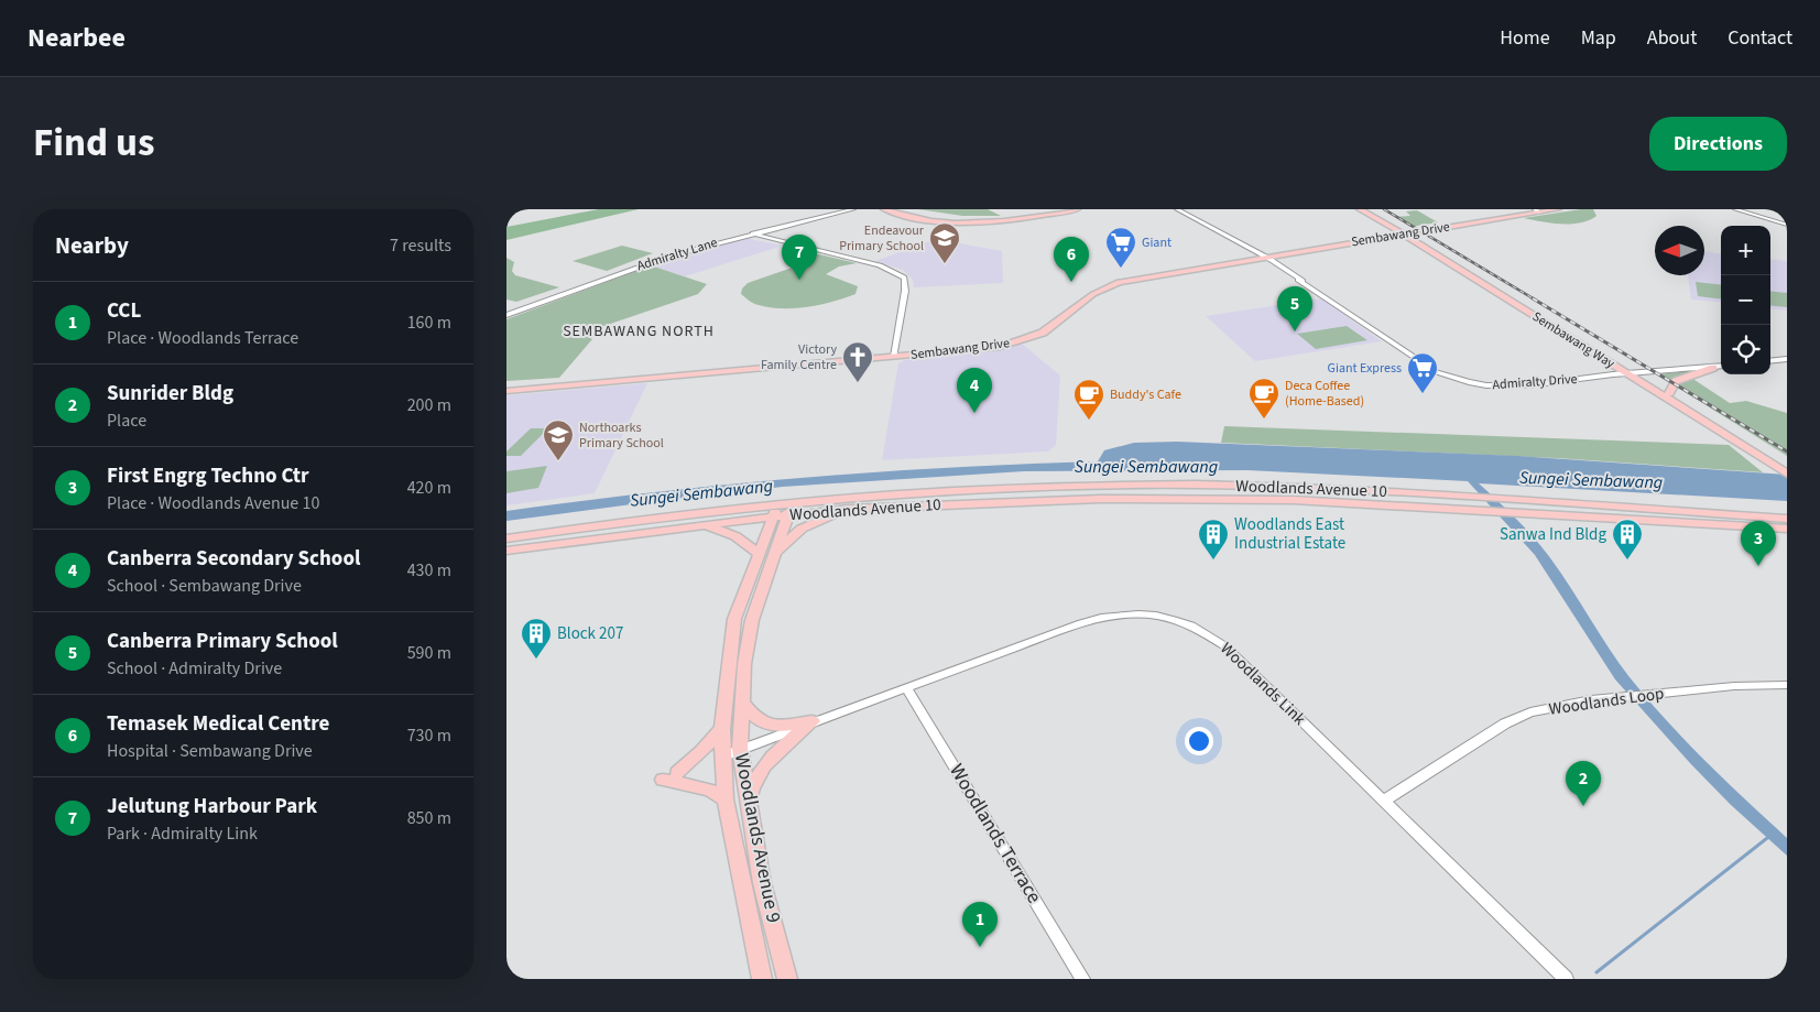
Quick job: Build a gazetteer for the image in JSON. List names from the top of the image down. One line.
{"streets":{"main road":["Sembawang Drive","Sembawang Way","Woodlands Avenue 10","Woodlands Avenue 9"],"street":["Admiralty Lane","Admiralty Drive","Woodlands Link","Woodlands Loop","Woodlands Terrace"]},"crossings":[["Sembawang Drive","Sembawang Way"],["Sembawang Drive","Admiralty Drive"],["Sembawang Way","Admiralty Drive"],["Woodlands Avenue 10","Woodlands Avenue 9"],["Woodlands Link","Woodlands Loop"],["Woodlands Link","Woodlands Terrace"],["Woodlands Link","Woodlands Avenue 9"]],"districts":["SEMBAWANG NORTH"],"water":["Sungei Sembawang"],"places":{"school or university":["Endeavour Primary School","Northoarks Primary School"],"supermarket":["Giant","Giant Express"],"church":["Victory Family Centre"],"cafe":["Deca Coffee (Home-Based)","Buddy's Cafe"],"building":["Woodlands East Industrial Estate","Sanwa Ind Bldg","Block 207"]},"north":"left","page":{"header":"Nearbee","nav":["Home","Map","About","Contact"],"title":"Find us","buttons":"Directions","heading":["Nearby","7 results"],"map_buttons":["+","−"],"pins":["7","6","5","4","3","2","1"],"list":[{"mark":"1","name":"CCL","note":"Place · Woodlands Terrace","value":"160 m"},{"mark":"2","name":"Sunrider Bldg","note":"Place","value":"200 m"},{"mark":"3","name":"First Engrg Techno Ctr","note":"Place · Woodlands Avenue 10","value":"420 m"},{"mark":"4","name":"Canberra Secondary School","note":"School · Sembawang Drive","value":"430 m"},{"mark":"5","name":"Canberra Primary School","note":"School · Admiralty Drive","value":"590 m"},{"mark":"6","name":"Temasek Medical Centre","note":"Hospital · Sembawang Drive","value":"730 m"},{"mark":"7","name":"Jelutung Harbour Park","note":"Park · Admiralty Link","value":"850 m"}]}}
